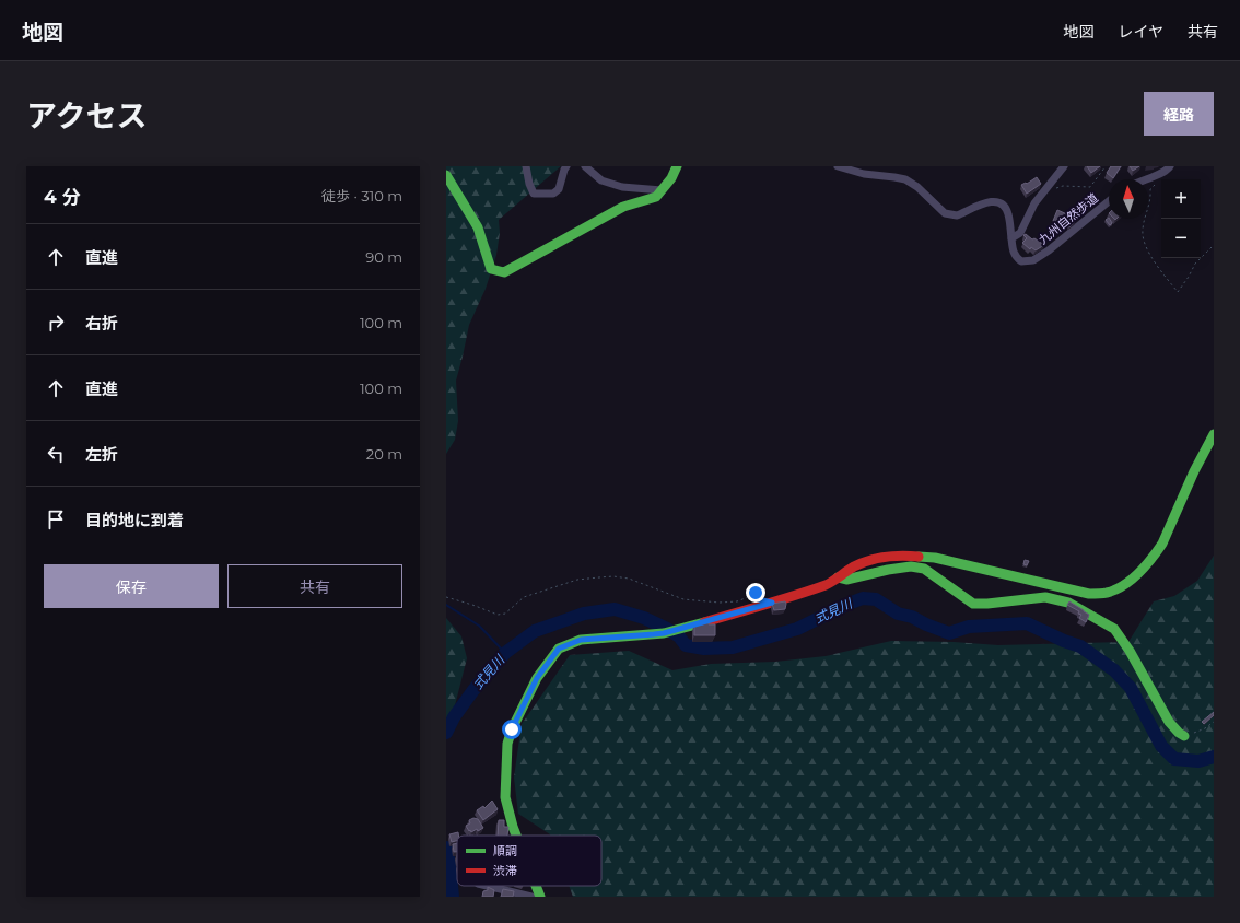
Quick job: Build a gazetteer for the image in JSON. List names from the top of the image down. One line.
{"streets":{"street":["九州自然歩道"]},"water":["式見川"],"legend":["順調","渋滞"],"north":"top","page":{"header":"地図","nav":["地図","レイヤ","共有"],"title":"アクセス","buttons":["経路",["保存","共有"]],"heading":["4 分","徒歩 · 310 m"],"map_buttons":["+","−"],"list":[["直進","90 m"],["右折","100 m"],["直進","100 m"],["左折","20 m"],"目的地に到着"]}}
